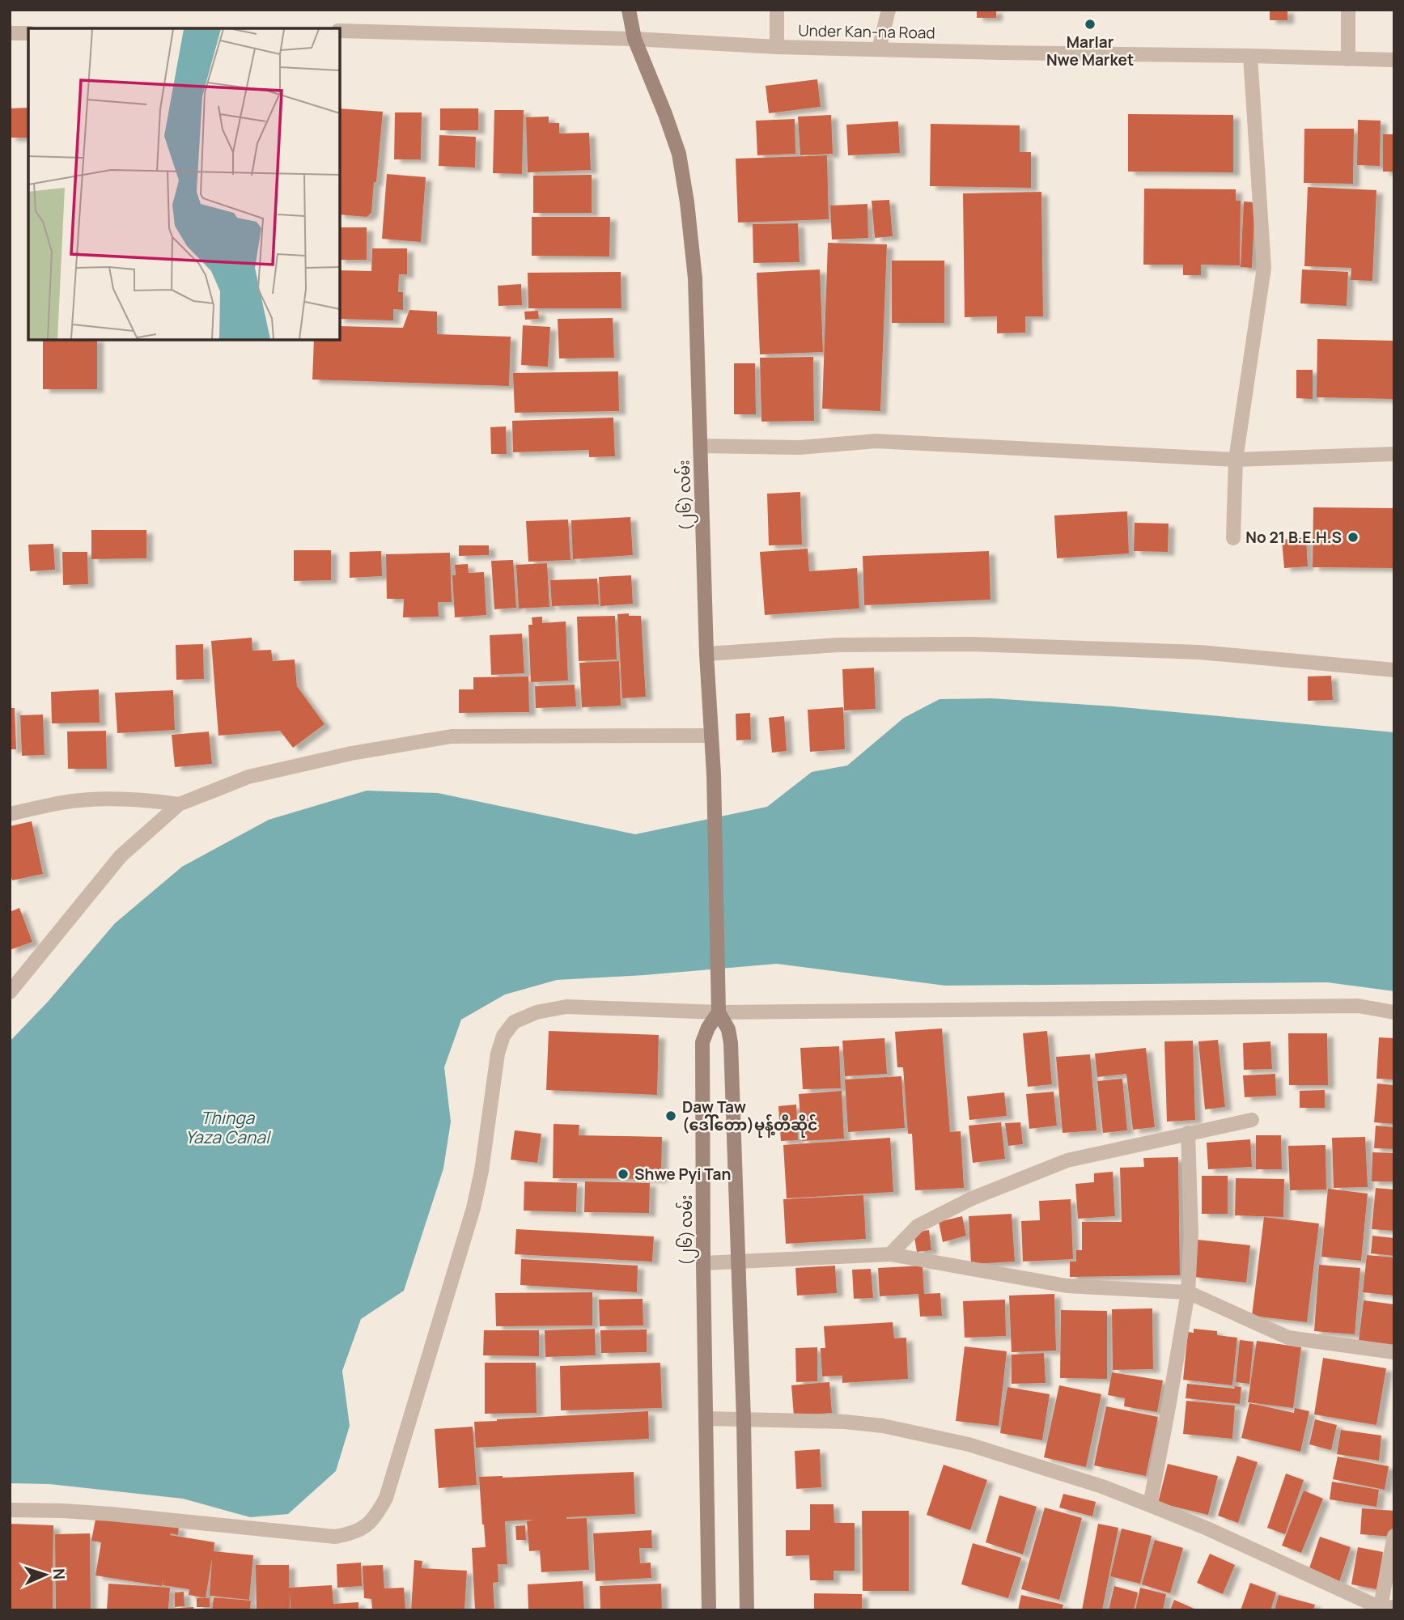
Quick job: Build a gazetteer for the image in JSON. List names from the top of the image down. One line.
{"streets":{"main road":["(၂၆) လမ်း"],"street":["Under Kan-na Road"]},"crossings":[["Under Kan-na Road","(၂၆) လမ်း"]],"water":["Thinga Yaza Canal"],"places":["Marlar Nwe Market","No 21 B.E.H.S","Daw Taw (ဒေါ်တော)မုန့်တီဆိုင်","Shwe Pyi Tan"],"north":"right"}
